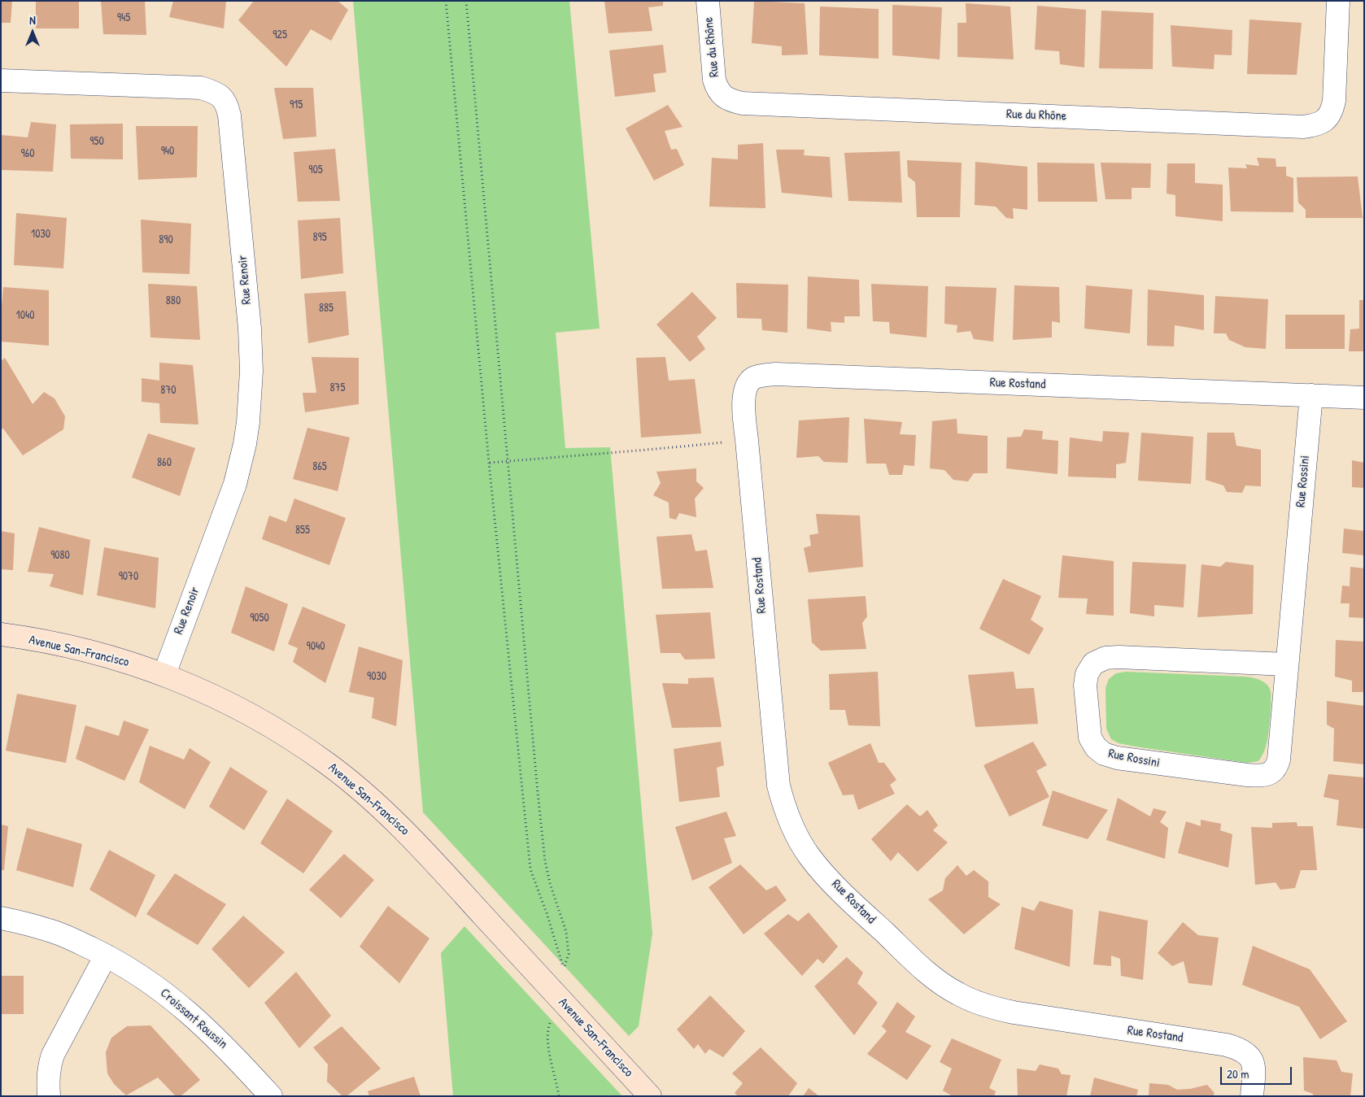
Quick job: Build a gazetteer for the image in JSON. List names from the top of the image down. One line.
{"streets":{"street":["Rue du Rhône","Rue Renoir","Rue Rostand","Rue Rossini","Avenue San-Francisco","Croissant Roussin"]},"crossings":[["Rue Renoir","Avenue San-Francisco"],["Rue Rostand","Rue Rossini"]],"house_numbers":["945","925","915","950","940","960","905","1030","895","890","880","885","1040","875","870","860","865","855","9080","9070","9050","9040","9030"],"scale_bar":"20 m","north":"top"}
